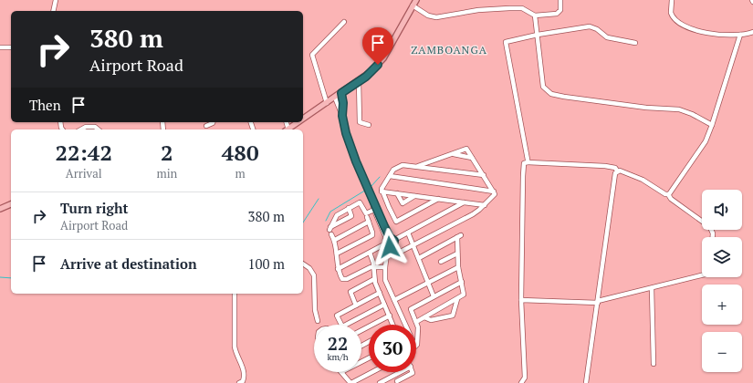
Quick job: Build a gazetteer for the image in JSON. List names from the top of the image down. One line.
{"districts":["ZAMBOANGA"],"page":{"turn":["380 m","Airport Road"],"then":"Then","eta":["22:42","Arrival","2","min","480","m"],"map_buttons":["+","−"],"list":[{"name":"Turn right","note":"Airport Road","value":"380 m"},{"name":"Arrive at destination","value":"100 m"}],"speed":"22 km/h","limit":"30"}}
